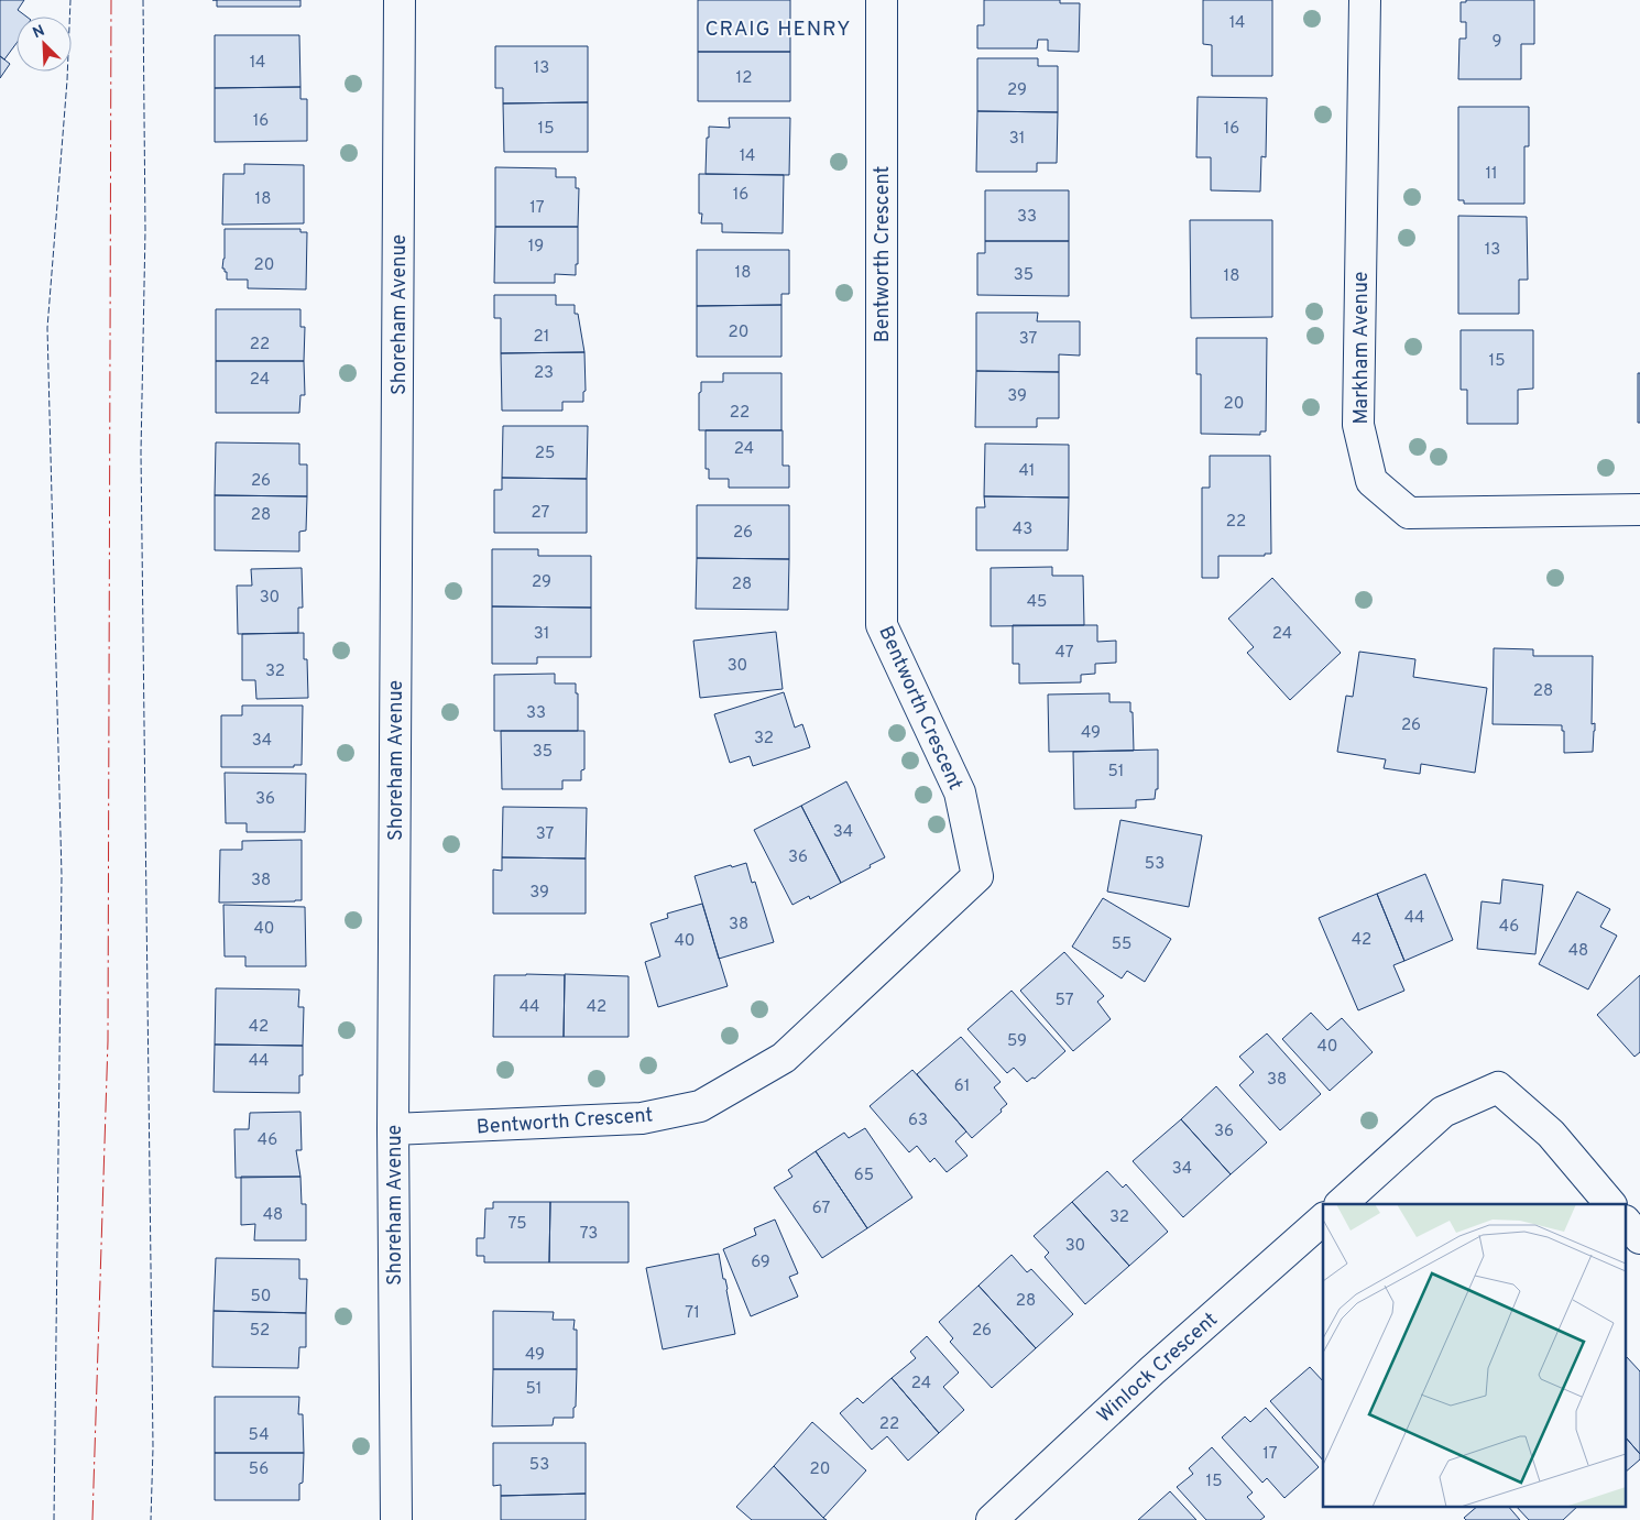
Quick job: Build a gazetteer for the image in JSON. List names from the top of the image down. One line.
{"streets":{"street":["Bentworth Crescent","Shoreham Avenue","Markham Avenue","Winlock Crescent"]},"crossings":[["Bentworth Crescent","Shoreham Avenue"]],"districts":["CRAIG HENRY"],"house_numbers":["14","9","14","13","12","29","16","15","16","31","14","11","16","18","17","33","19","13","20","18","35","18","20","21","37","22","15","23","24","39","20","22","24","25","41","26","27","28","22","43","26","29","28","30","45","31","24","47","30","32","28","33","26","49","32","34","35","51","36","34","37","36","53","38","39","44","38","46","40","42","40","55","48","57","44","42","42","59","40","44","38","61","63","36","46","34","65","67","48","32","75","73","30","69","50","28","71","52","26","49","24","51","22","54","17","53","56","20","15"],"north":"top left"}
